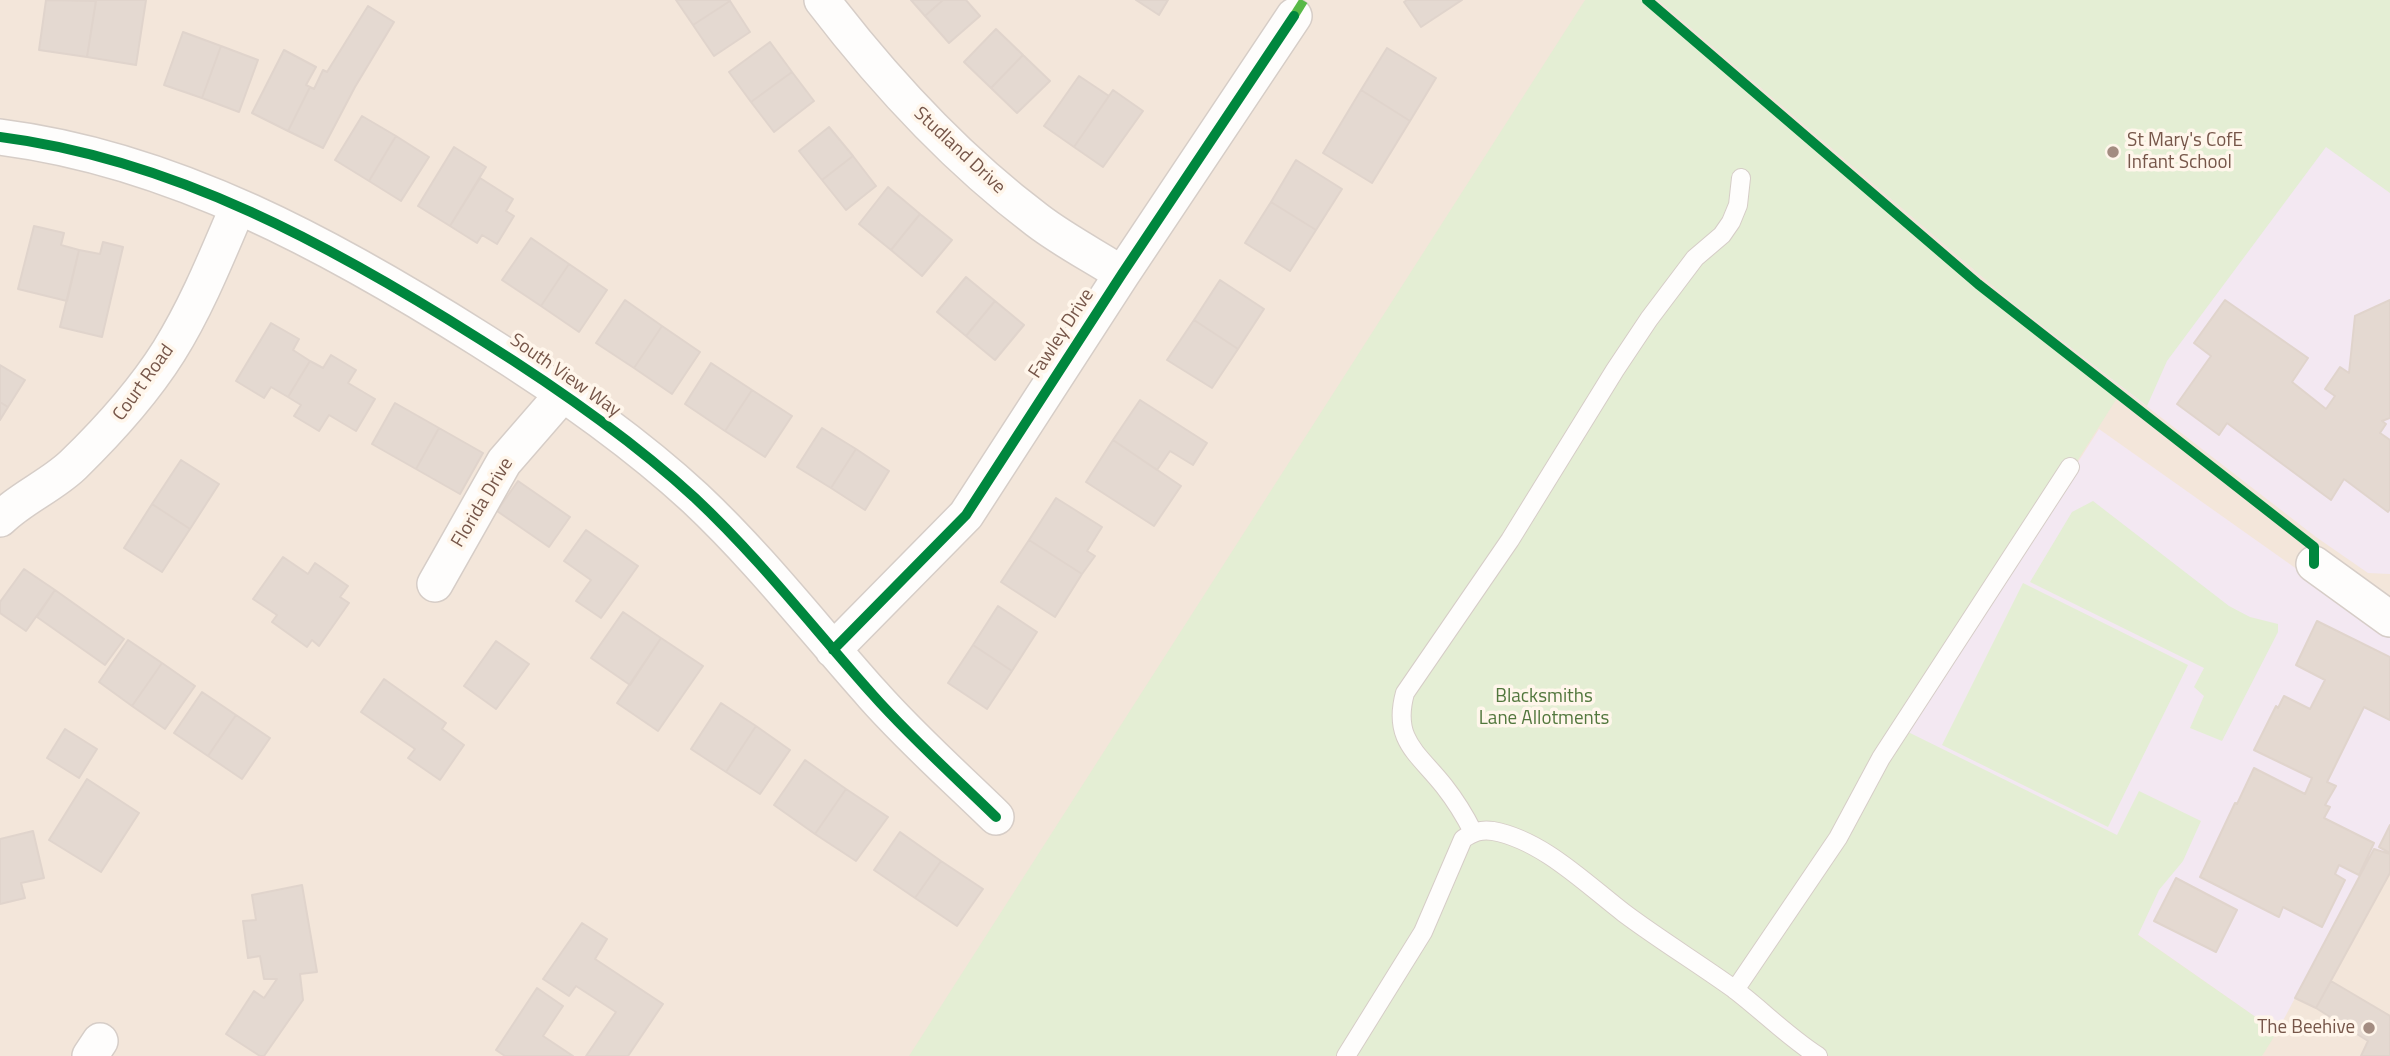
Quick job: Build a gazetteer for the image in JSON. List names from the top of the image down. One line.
{"streets":{"street":["Studland Drive","Fawley Drive","South View Way","Court Road","Florida Drive"]},"crossings":[["Studland Drive","Fawley Drive"],["Fawley Drive","South View Way"],["South View Way","Court Road"],["South View Way","Florida Drive"]],"parks":["Blacksmiths Lane Allotments"],"places":["St Mary's CofE Infant School","The Beehive"]}
